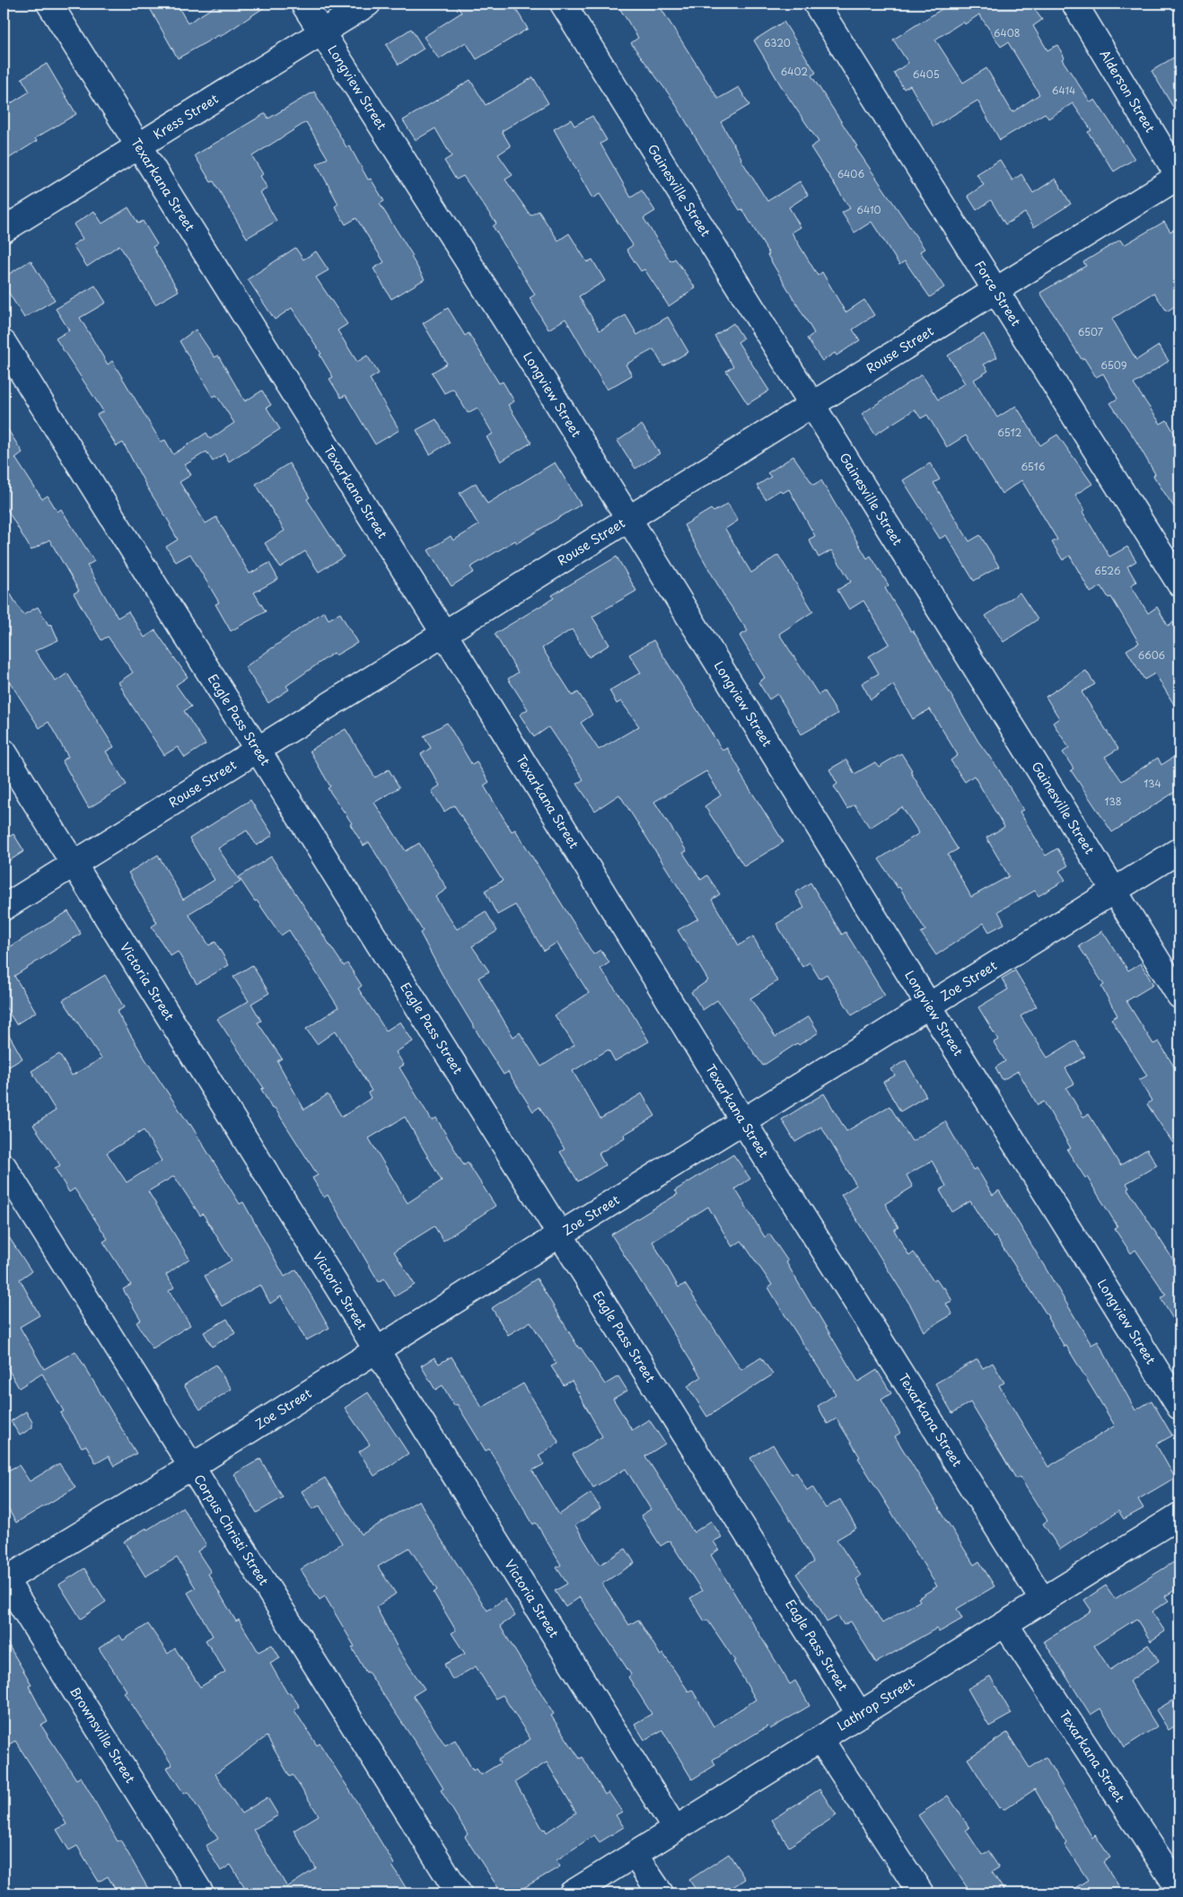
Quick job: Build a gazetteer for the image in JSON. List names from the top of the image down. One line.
{"streets":{"street":["Longview Street","Alderson Street","Kress Street","Texarkana Street","Gainesville Street","Force Street","Rouse Street","Eagle Pass Street","Victoria Street","Zoe Street","Corpus Christi Street","Lathrop Street","Brownsville Street"]},"crossings":[["Longview Street","Kress Street"],["Longview Street","Rouse Street"],["Longview Street","Zoe Street"],["Alderson Street","Rouse Street"],["Kress Street","Texarkana Street"],["Texarkana Street","Rouse Street"],["Texarkana Street","Zoe Street"],["Texarkana Street","Lathrop Street"],["Gainesville Street","Rouse Street"],["Gainesville Street","Zoe Street"],["Force Street","Rouse Street"],["Rouse Street","Eagle Pass Street"],["Rouse Street","Victoria Street"],["Eagle Pass Street","Zoe Street"],["Eagle Pass Street","Lathrop Street"],["Victoria Street","Zoe Street"],["Victoria Street","Lathrop Street"],["Zoe Street","Corpus Christi Street"],["Zoe Street","Brownsville Street"]],"house_numbers":["6408","6320","6402","6405","6414","6406","6410","6507","6509","6512","6516","6526","6606","134","138"]}
